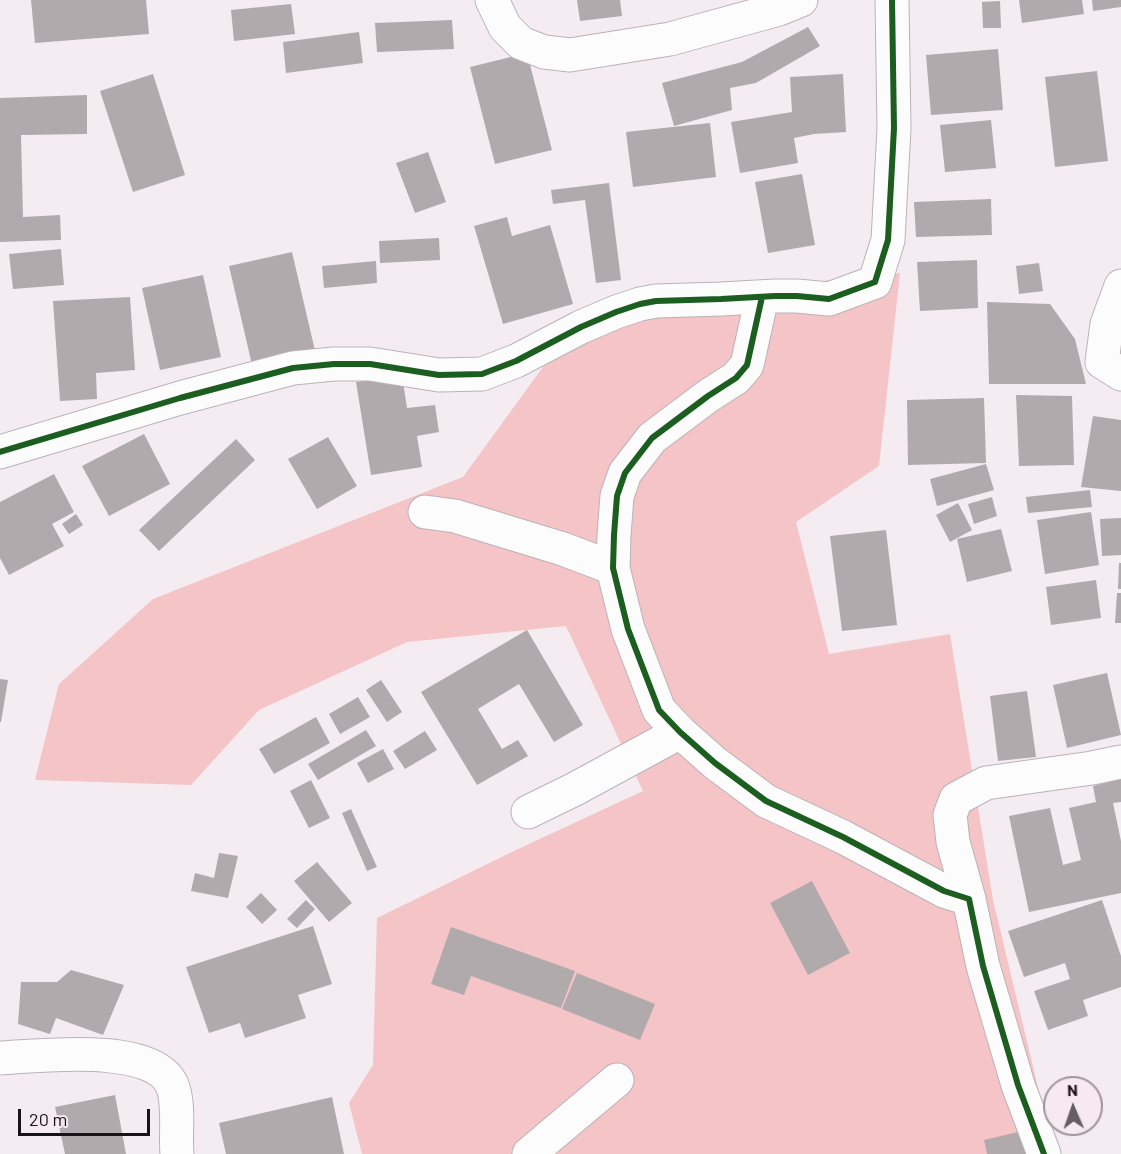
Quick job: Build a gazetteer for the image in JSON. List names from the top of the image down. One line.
{"scale_bar":"20 m","north":"top"}
